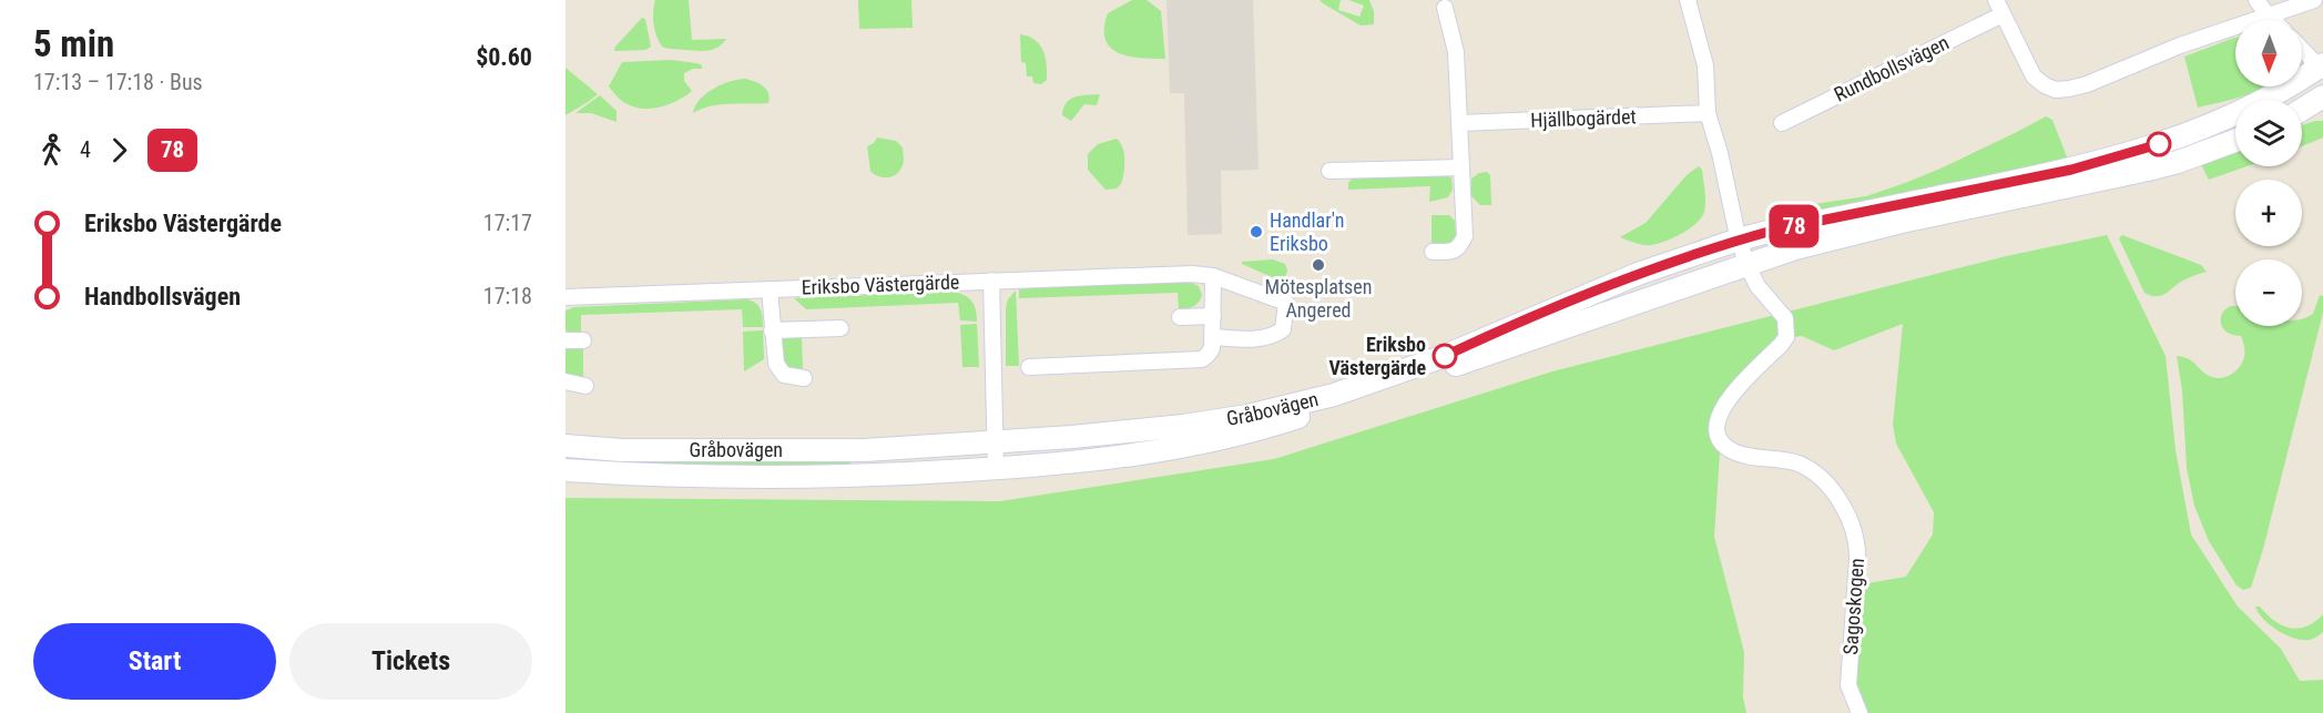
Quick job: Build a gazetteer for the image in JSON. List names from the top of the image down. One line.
{"streets":{"main road":["Gråbovägen"],"street":["Rundbollsvägen","Hjällbogärdet","Eriksbo Västergärde","Sagoskogen"]},"crossings":[["Gråbovägen","Sagoskogen"]],"places":["Handlar'n Eriksbo","Mötesplatsen Angered","Eriksbo Västergärde"],"lines":["bus line 78"],"north":"bottom","page":{"heading":["5 min","17:13 – 17:18 · Bus","$0.60"],"on_map":"78","map_buttons":["+","−"],"legs":["4","78"],"list":[{"name":"Eriksbo Västergärde","value":"17:17"},{"name":"Handbollsvägen","value":"17:18"}],"buttons":["Start","Tickets"]}}
